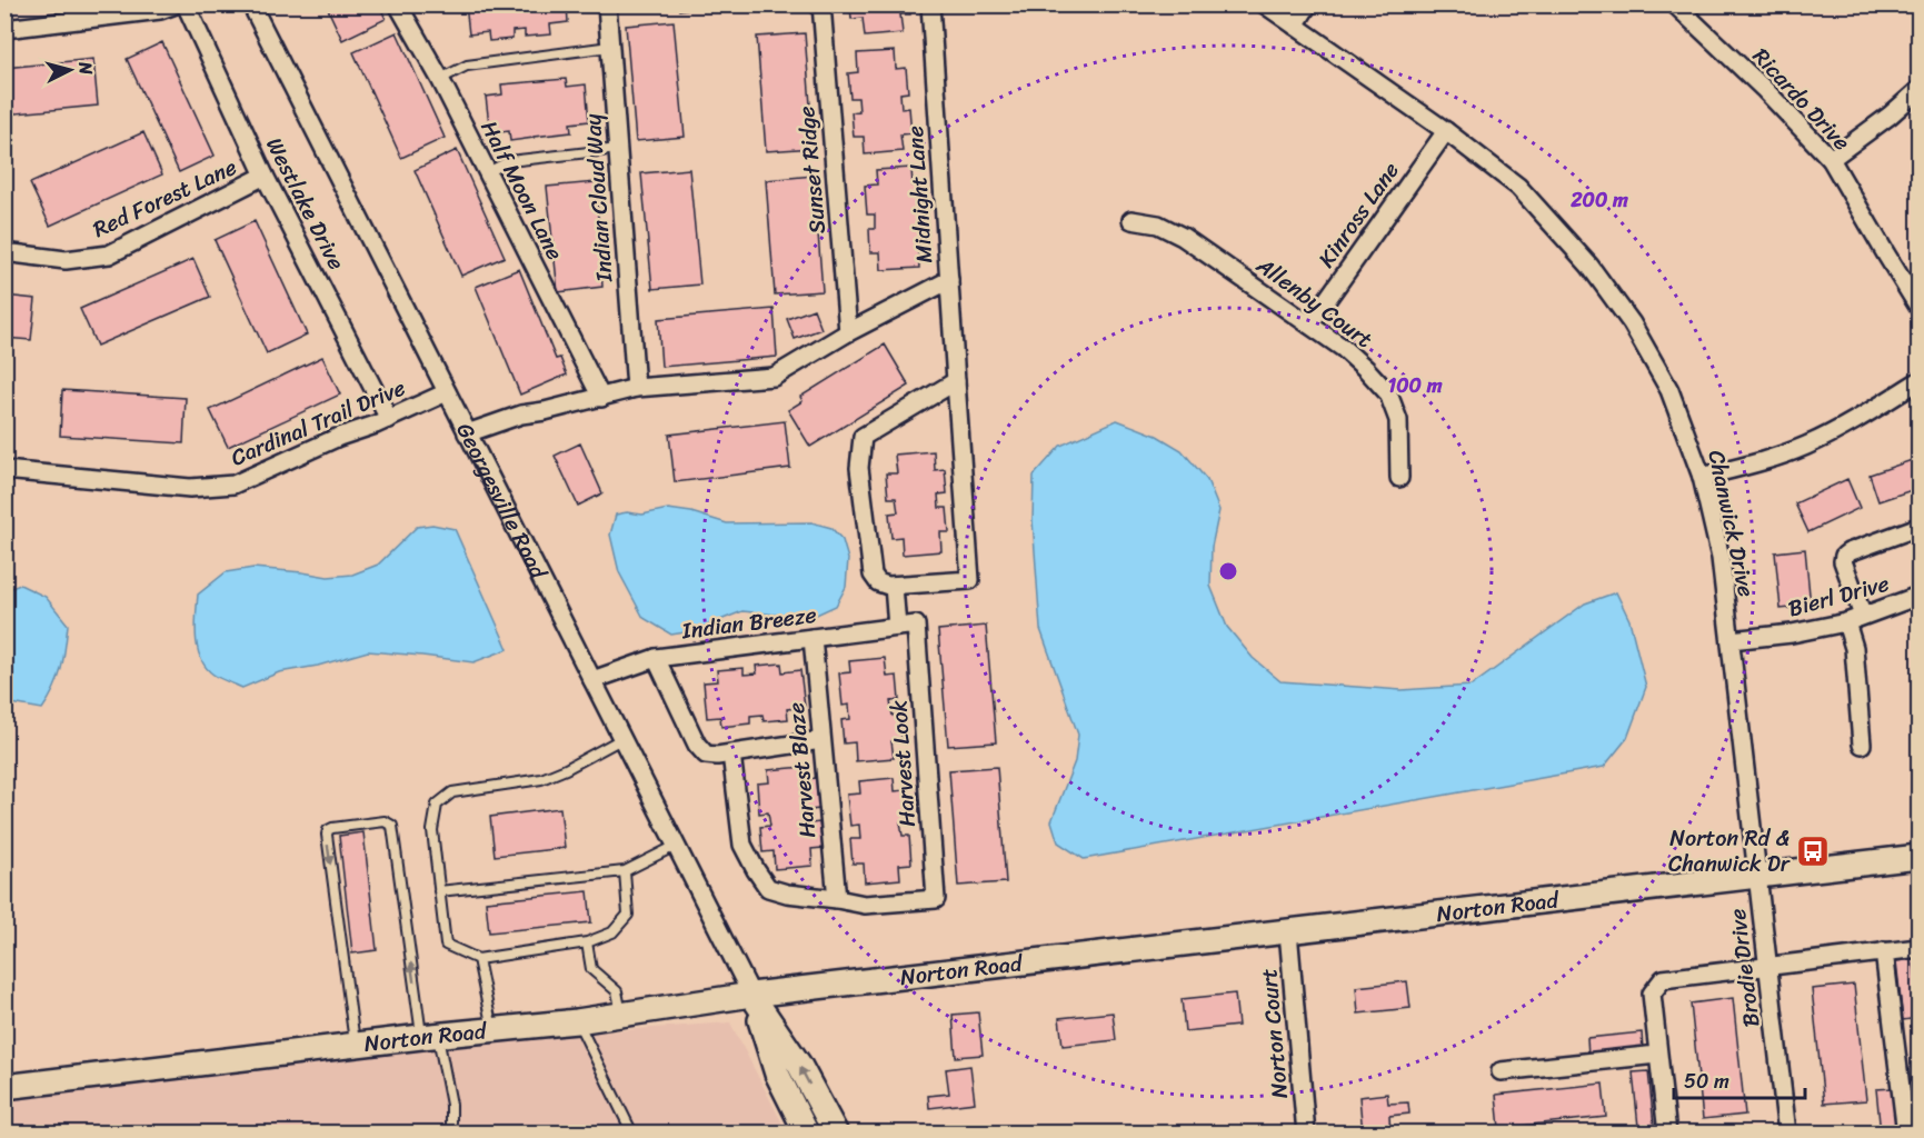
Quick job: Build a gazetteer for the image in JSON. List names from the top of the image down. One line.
{"streets":{"main road":["Georgesville Road","Norton Road"],"street":["Ricardo Drive","Sunset Ridge","Half Moon Lane","Midnight Lane","Red Forest Lane","Indian Cloud Way","Westlake Drive","Kinross Lane","Allenby Court","Cardinal Trail Drive","Chanwick Drive","Bierl Drive","Indian Breeze","Harvest Look","Harvest Blaze","Brodie Drive","Norton Court"]},"crossings":[["Red Forest Lane","Westlake Drive"],["Westlake Drive","Cardinal Trail Drive"],["Kinross Lane","Allenby Court"],["Kinross Lane","Chanwick Drive"],["Cardinal Trail Drive","Georgesville Road"],["Georgesville Road","Indian Breeze"],["Georgesville Road","Norton Road"],["Chanwick Drive","Bierl Drive"],["Chanwick Drive","Norton Road"],["Chanwick Drive","Brodie Drive"],["Indian Breeze","Harvest Look"],["Indian Breeze","Harvest Blaze"],["Harvest Look","Harvest Blaze"],["Norton Road","Brodie Drive"],["Norton Road","Norton Court"]],"places":{"bus stop":["Norton Rd & Chanwick Dr"]},"scale_bar":"50 m","north":"right","rings":["200 m","100 m"]}
